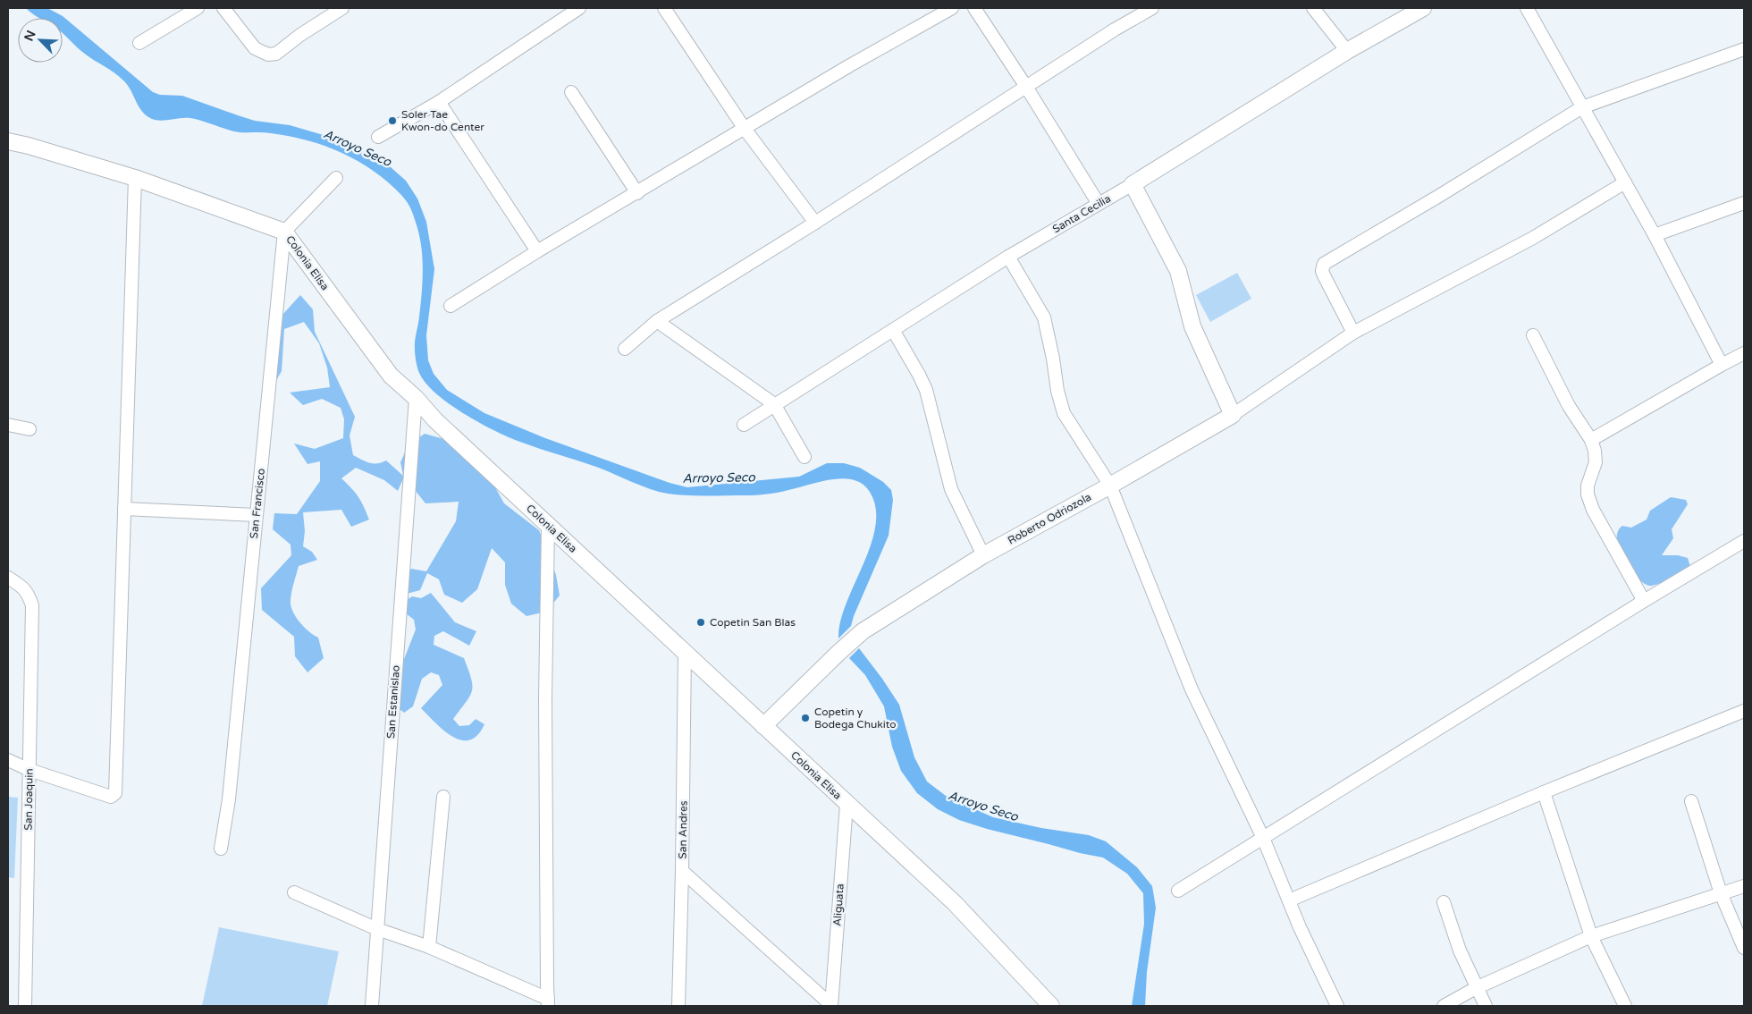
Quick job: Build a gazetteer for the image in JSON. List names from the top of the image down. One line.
{"streets":{"street":["Santa Cecilia","Colonia Elisa","San Francisco","Roberto Odriozola","San Estanislao","San Joaquin","San Andres","Aliguata"]},"crossings":[["Colonia Elisa","San Francisco"],["Colonia Elisa","Roberto Odriozola"],["Colonia Elisa","San Estanislao"],["Colonia Elisa","San Andres"],["Colonia Elisa","Aliguata"]],"water":["Arroyo Seco"],"places":["Soler Tae Kwon-do Center","Copetin San Blas","Copetin y Bodega Chukito"],"north":"top left"}
